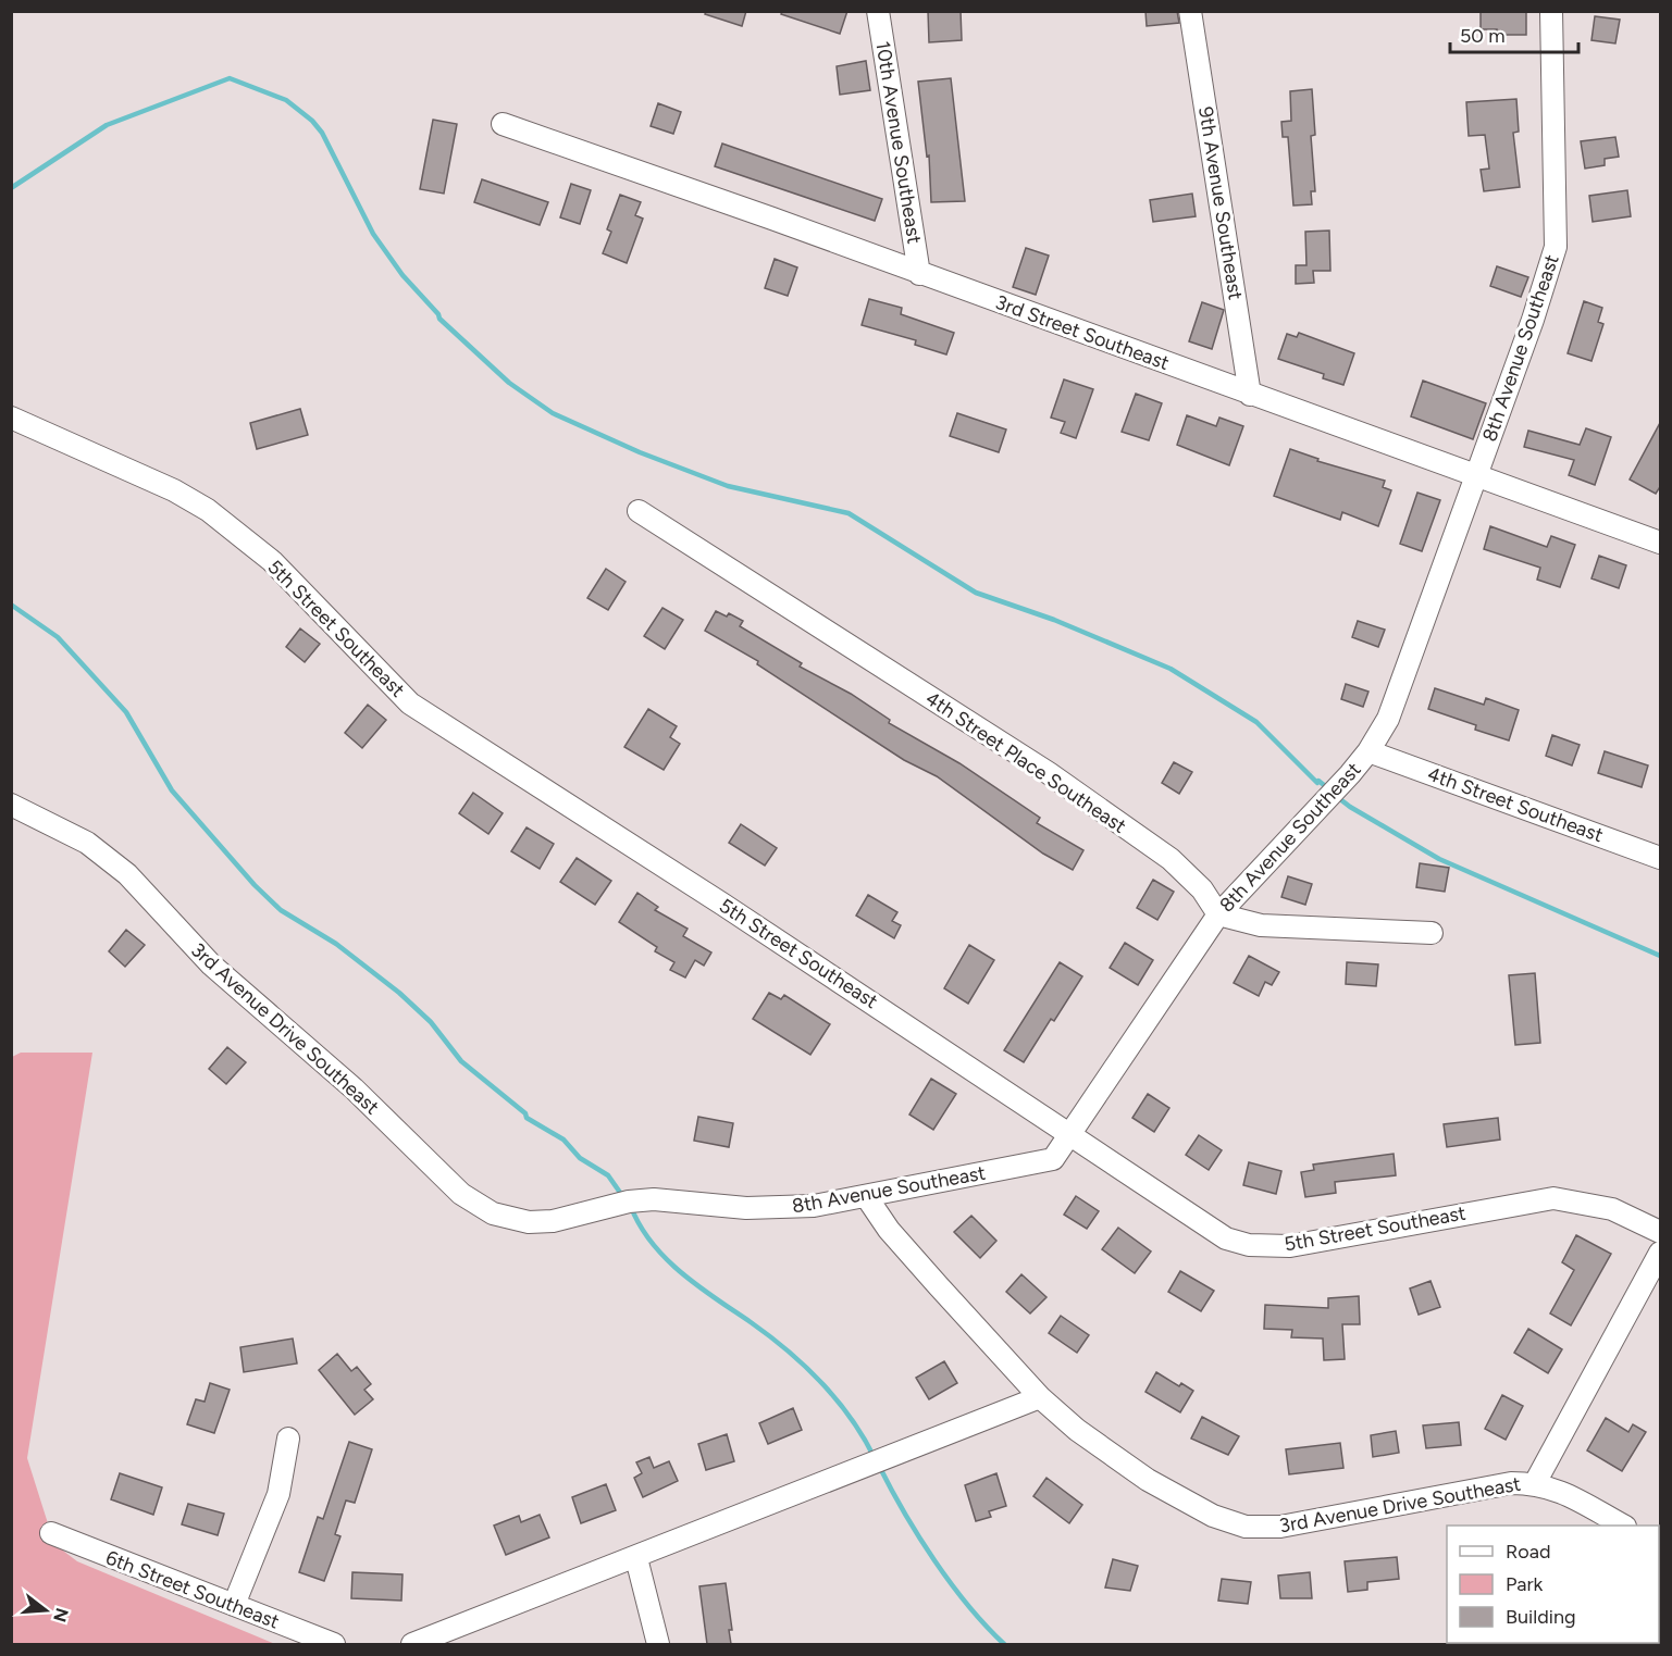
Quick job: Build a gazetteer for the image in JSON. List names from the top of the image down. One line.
{"streets":{"street":["10th Avenue Southeast","9th Avenue Southeast","3rd Street Southeast","8th Avenue Southeast","5th Street Southeast","4th Street Place Southeast","4th Street Southeast","3rd Avenue Drive Southeast","6th Street Southeast"]},"crossings":[["10th Avenue Southeast","3rd Street Southeast"],["9th Avenue Southeast","3rd Street Southeast"],["3rd Street Southeast","8th Avenue Southeast"],["8th Avenue Southeast","5th Street Southeast"],["8th Avenue Southeast","4th Street Place Southeast"],["8th Avenue Southeast","4th Street Southeast"],["8th Avenue Southeast","3rd Avenue Drive Southeast"]],"legend":["Road","Park","Building"],"scale_bar":"50 m","north":"right"}
